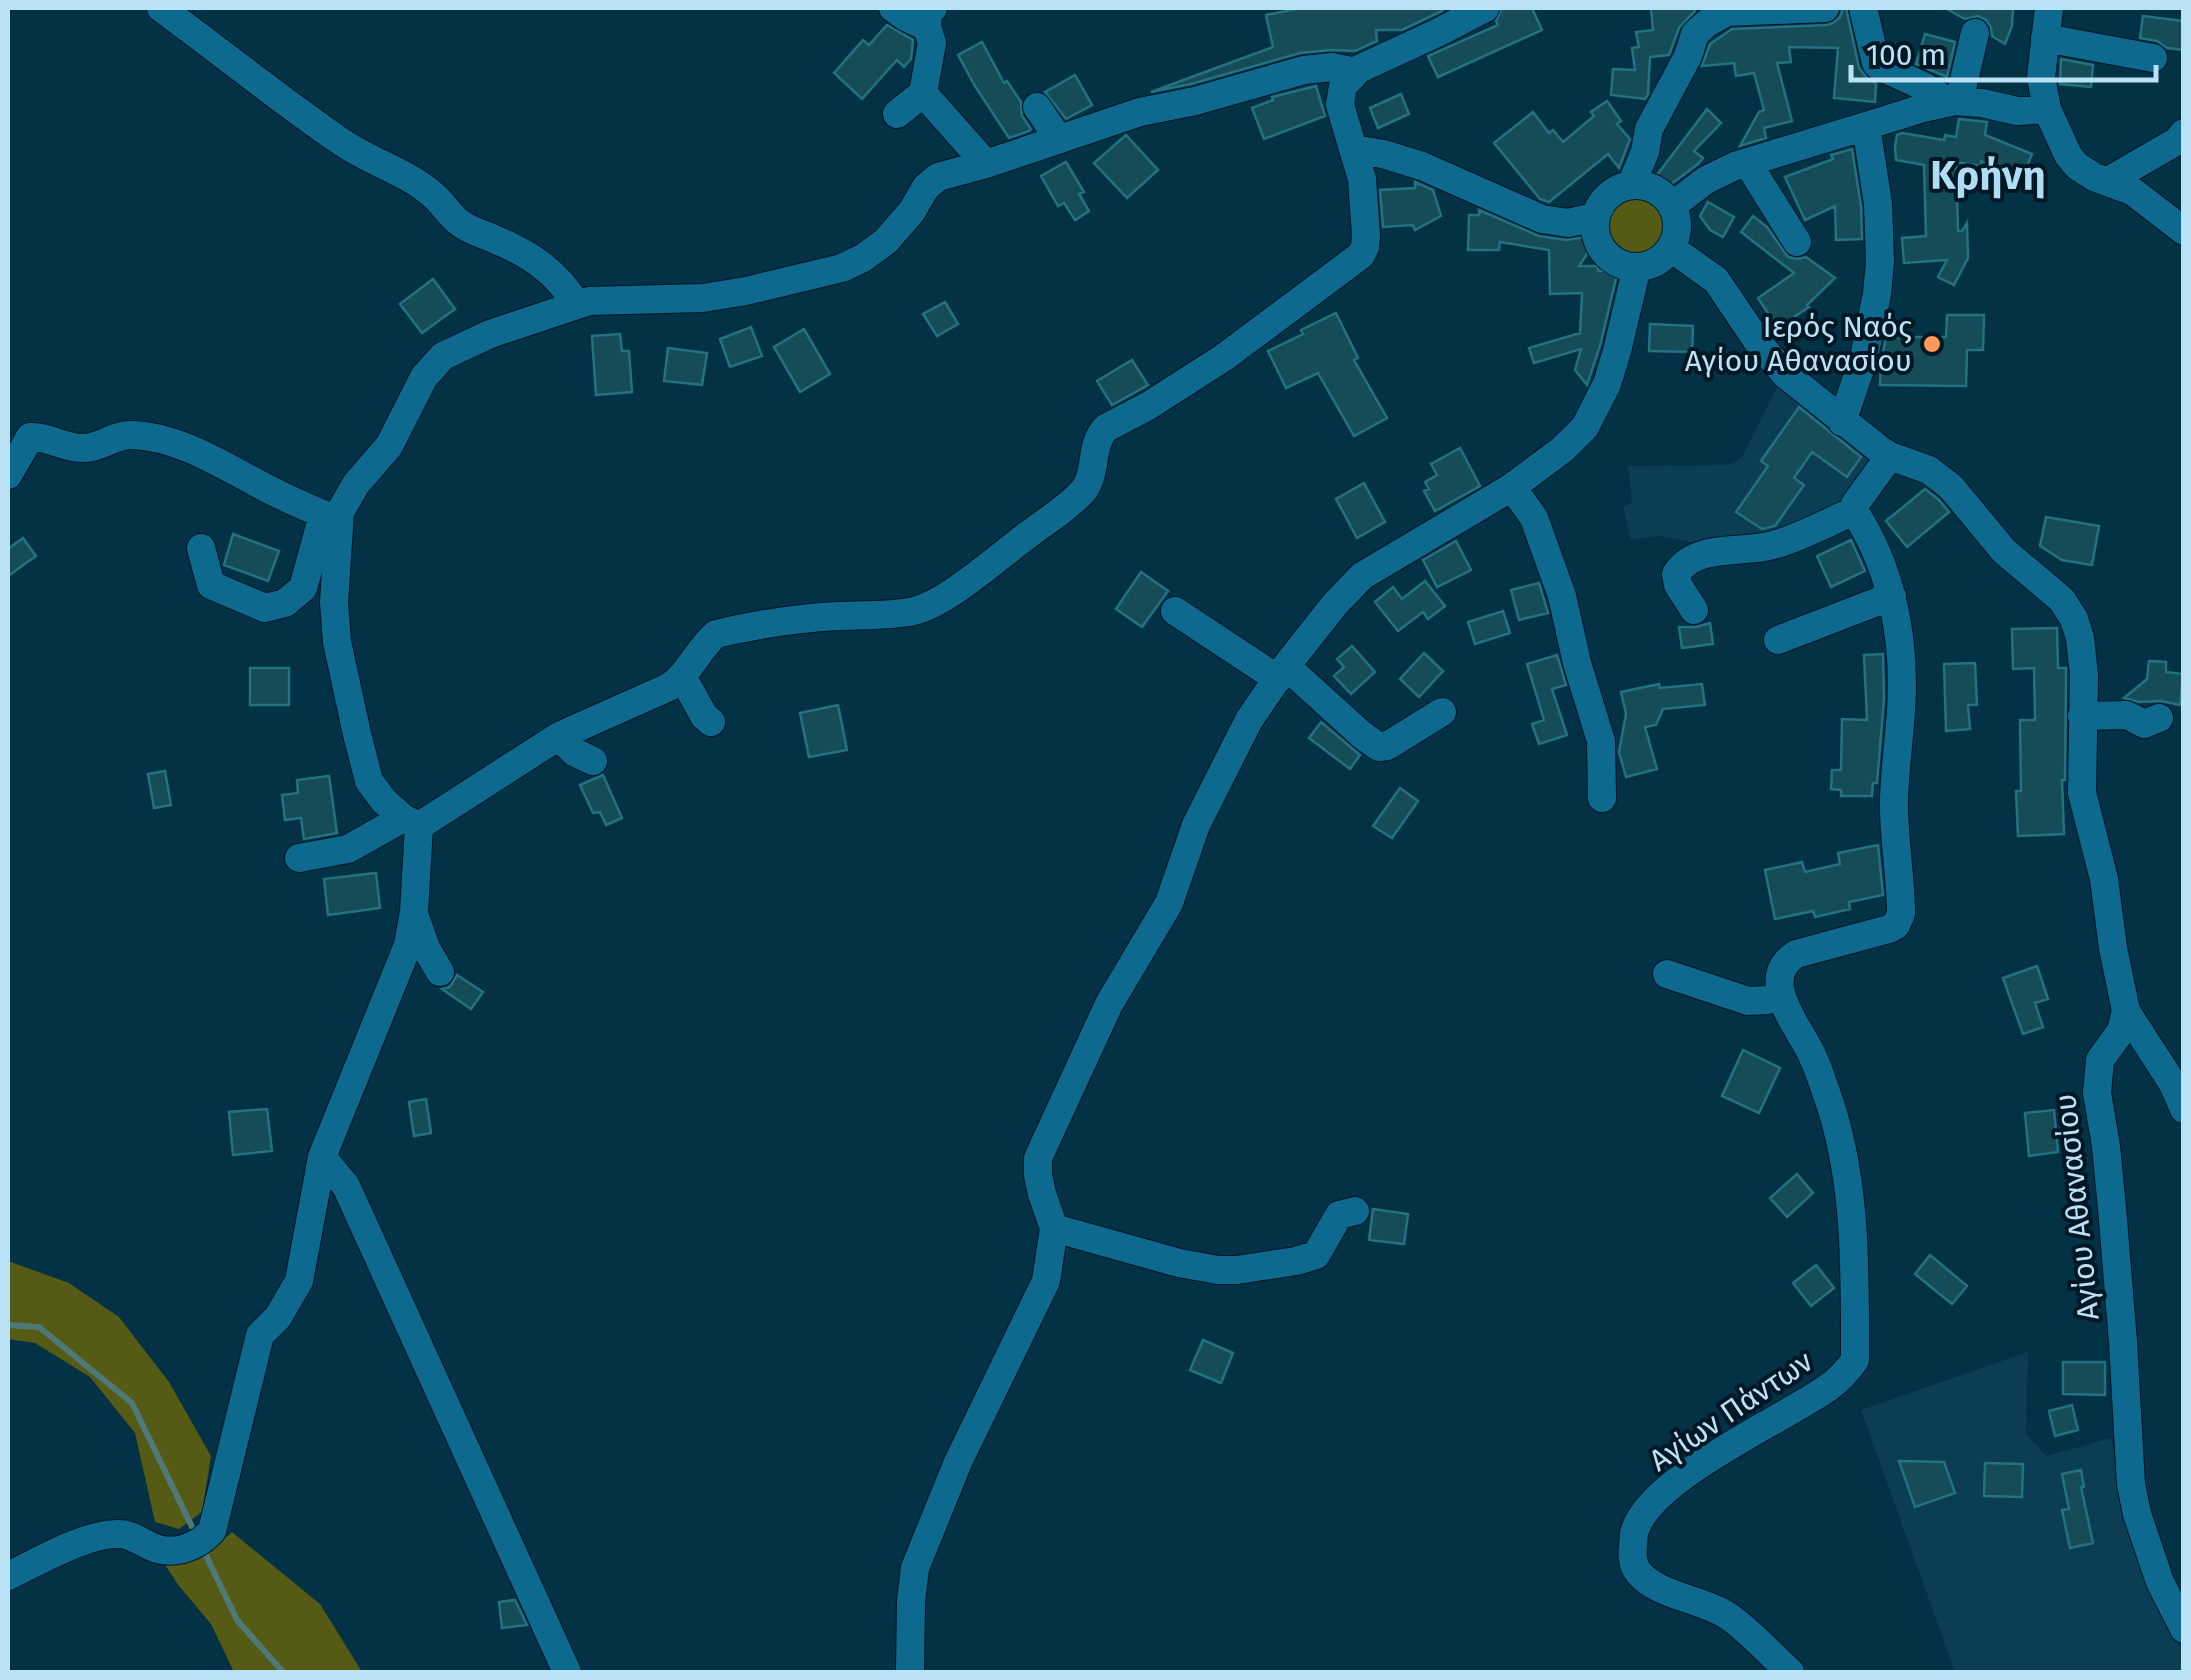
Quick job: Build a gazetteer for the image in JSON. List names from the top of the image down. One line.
{"streets":{"street":["Αγίου Αθανασίου","Αγίων Πάντων"]},"districts":["Κρήνη"],"places":["Ιερός Ναός Αγίου Αθανασίου"],"scale_bar":"100 m"}
